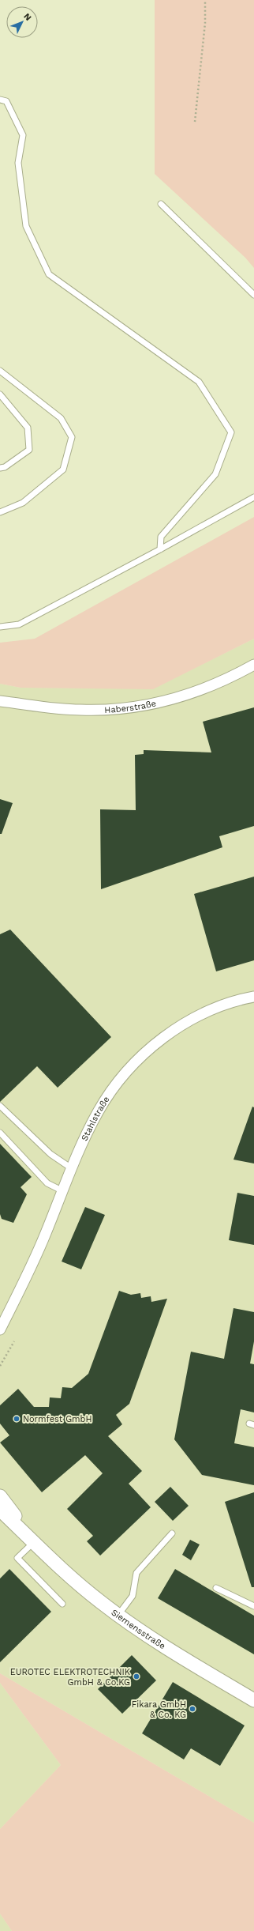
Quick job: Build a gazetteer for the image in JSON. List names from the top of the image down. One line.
{"streets":{"street":["Haberstraße","Stahlstraße","Siemensstraße"]},"places":["Normfest GmbH","EUROTEC ELEKTROTECHNIK GmbH & Co.KG","Fikara GmbH & Co. KG"],"north":"top right"}
